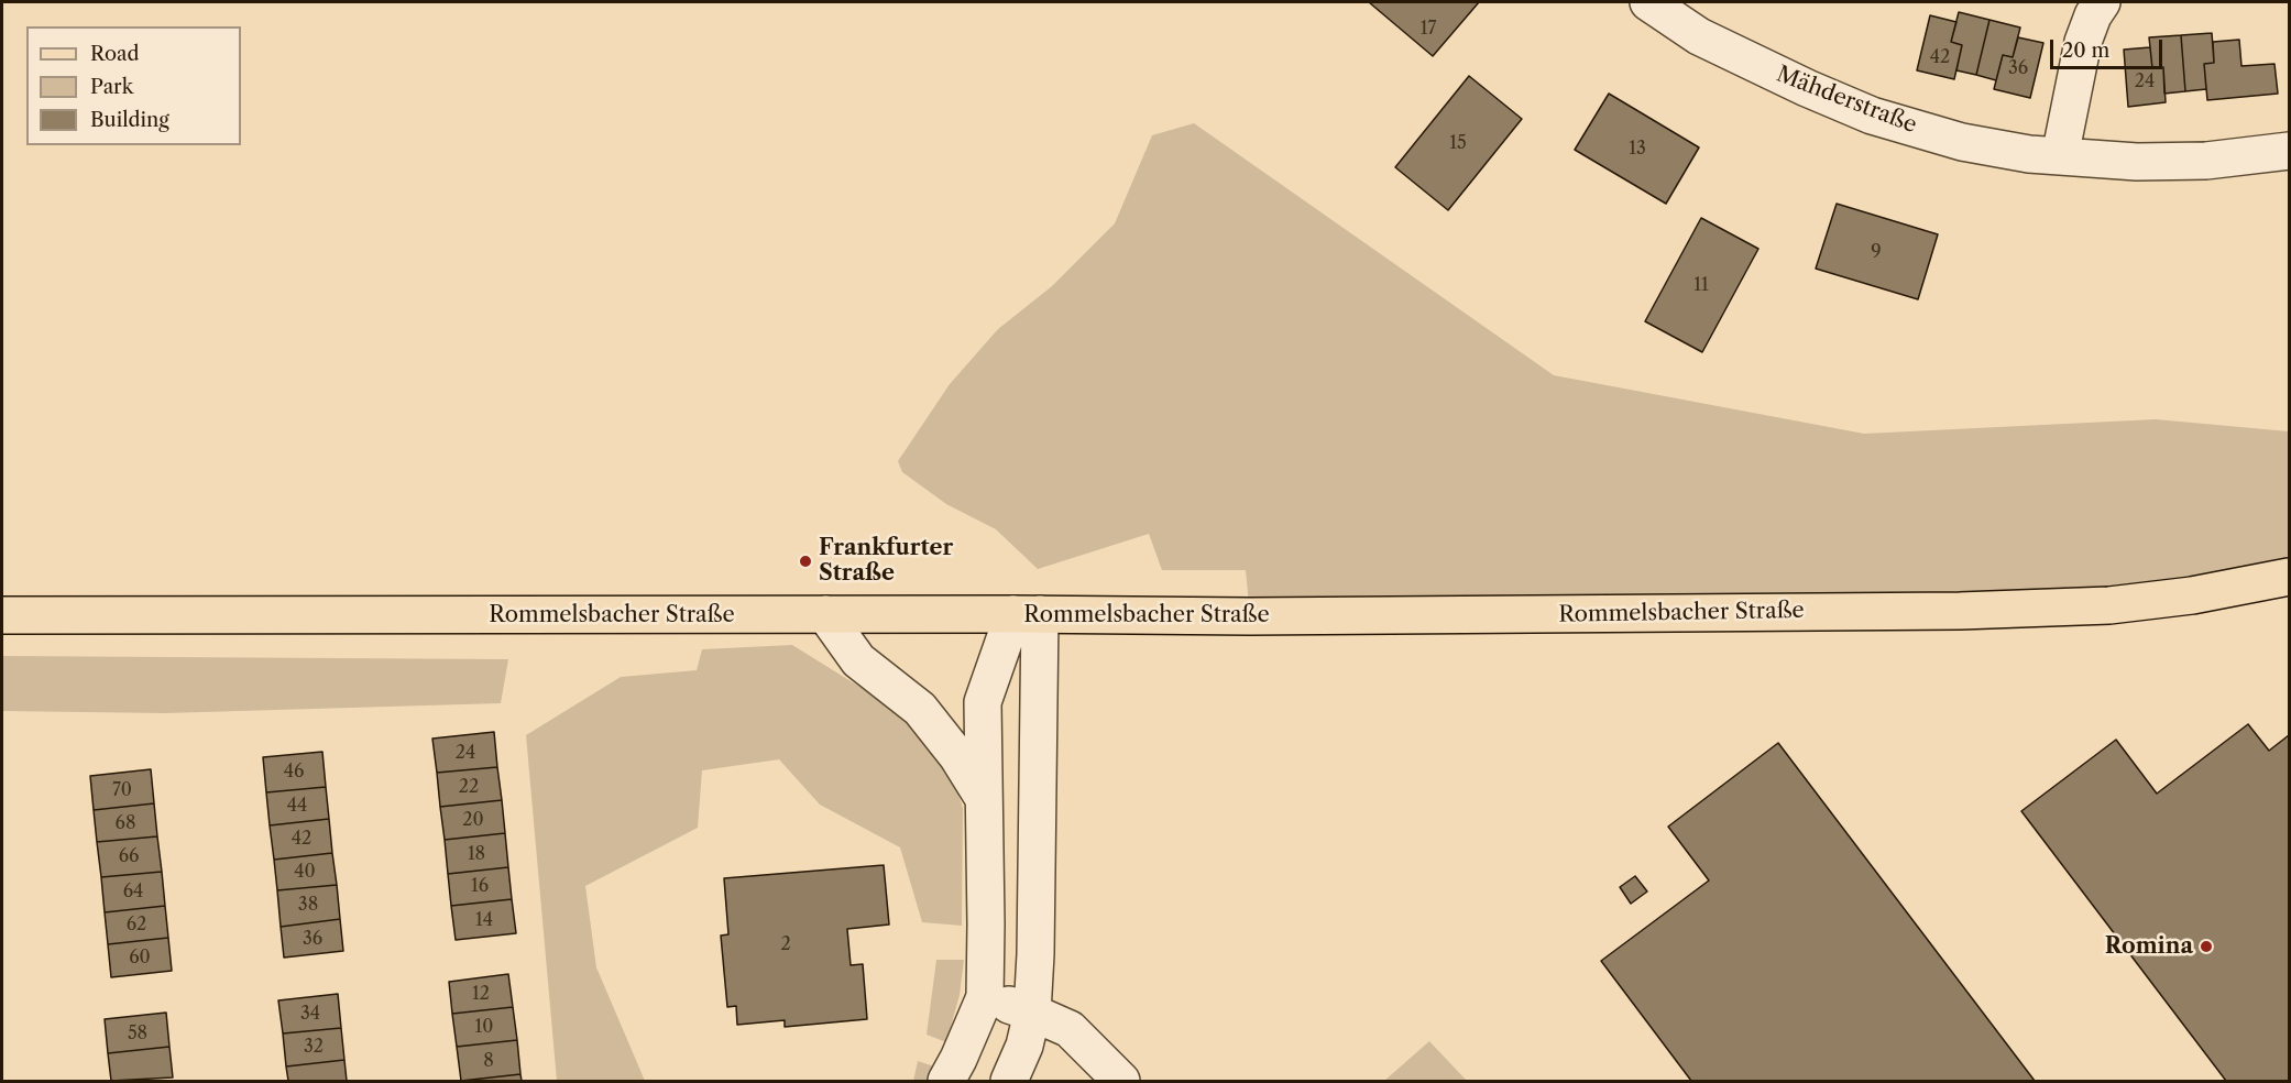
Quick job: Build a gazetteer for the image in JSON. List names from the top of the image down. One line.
{"streets":{"main road":["Rommelsbacher Straße"],"street":["Mähderstraße"]},"places":["Frankfurter Straße","Romina"],"house_numbers":["17","42","36","24","15","13","9","11","24","46","22","70","44","20","68","42","18","66","40","16","64","38","14","62","36","2","60","12","34","10","58","32","8"],"legend":["Road","Park","Building"],"scale_bar":"20 m"}
